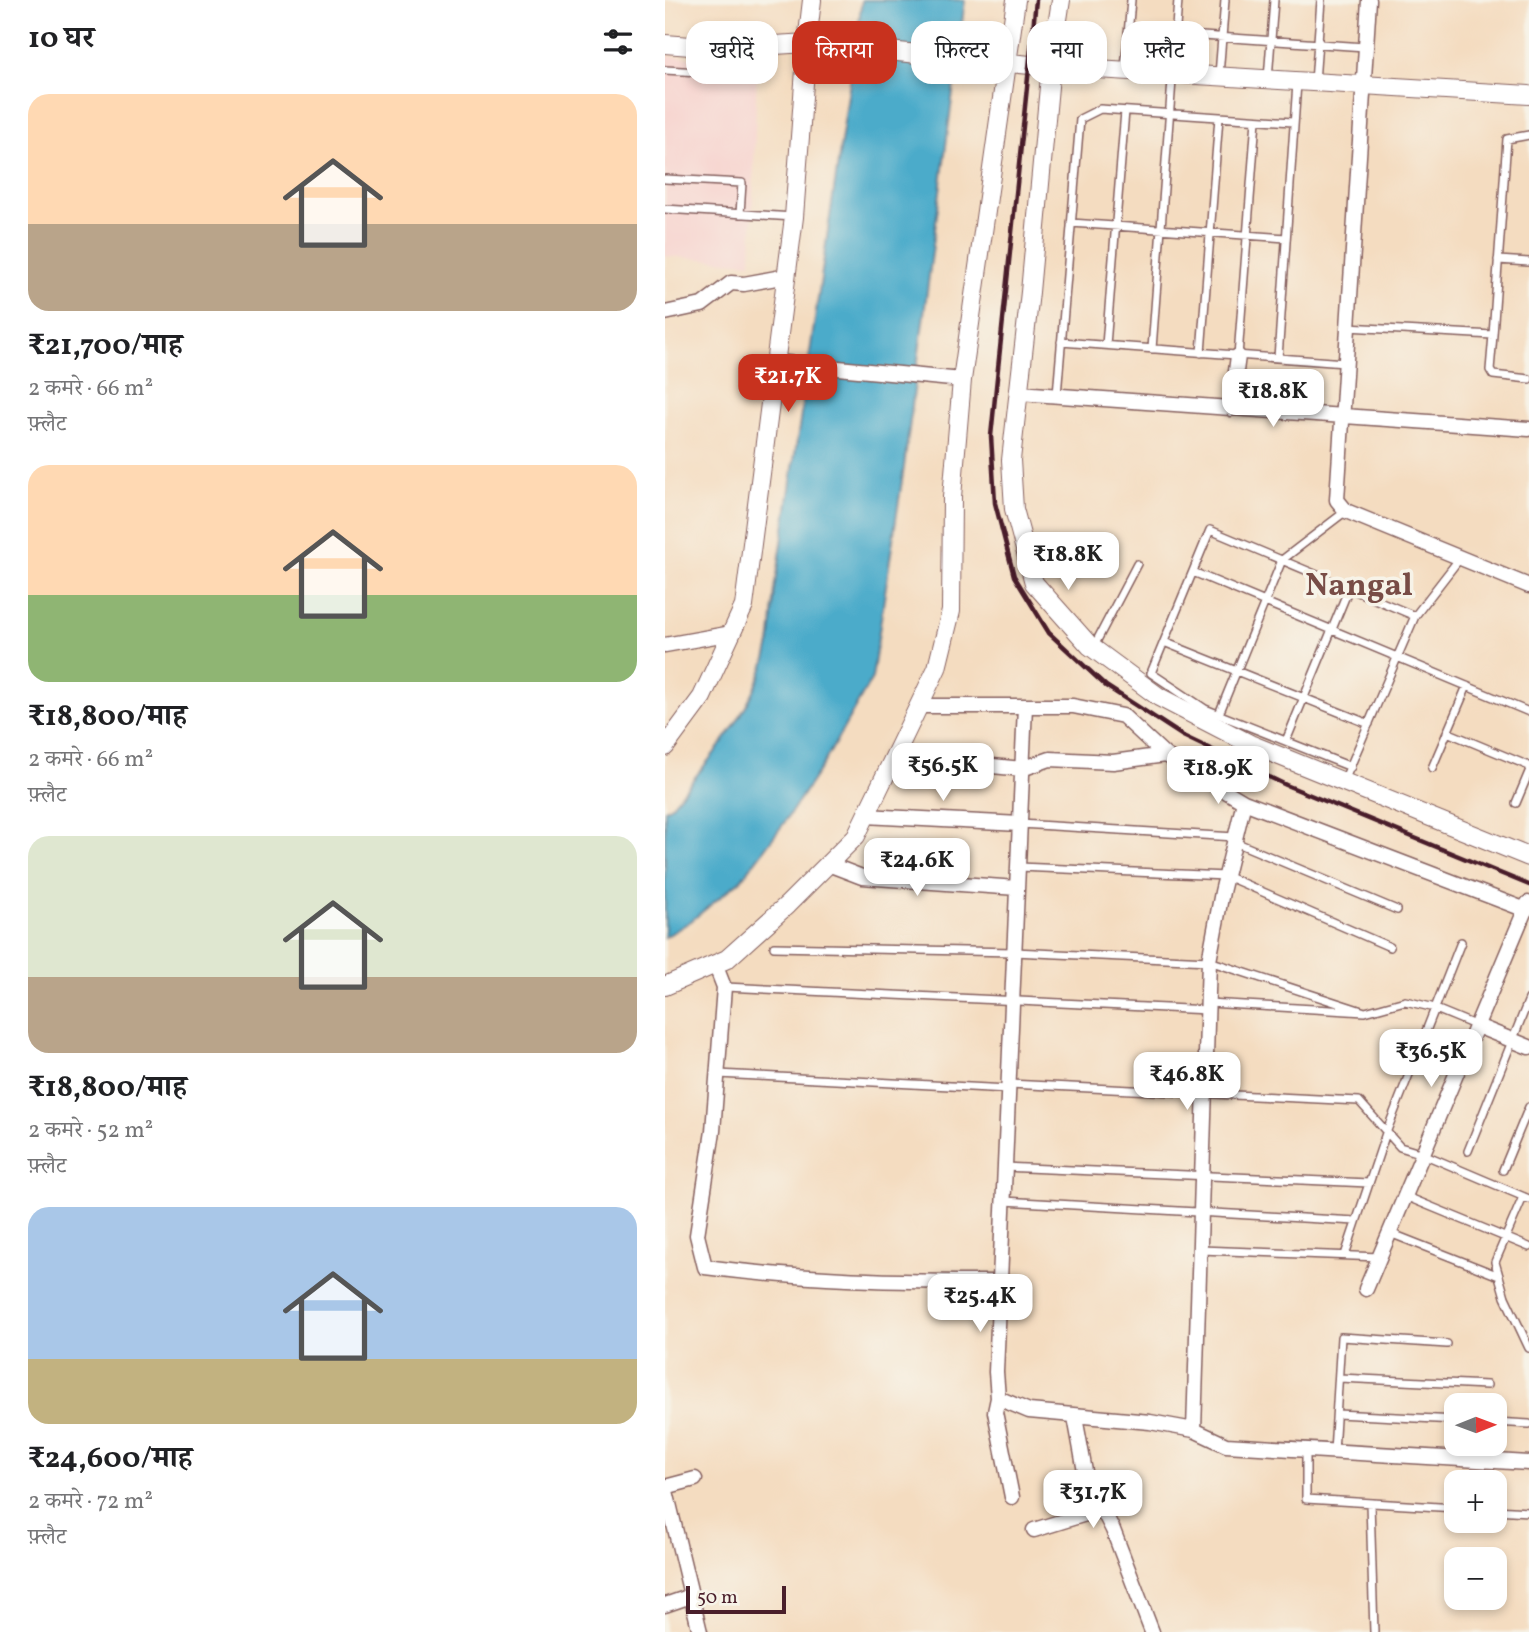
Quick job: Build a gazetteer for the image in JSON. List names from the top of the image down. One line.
{"districts":["Nangal"],"scale_bar":"50 m","north":"right","page":{"heading":"10 घर","chip":["खरीदें","किराया","फ़िल्टर","नया","फ़्लैट"],"list":[{"name":"₹21,700/माह","note":"2 कमरे · 66 m² · फ़्लैट"},{"name":"₹18,800/माह","note":"2 कमरे · 66 m² · फ़्लैट"},{"name":"₹18,800/माह","note":"2 कमरे · 52 m² · फ़्लैट"},{"name":"₹24,600/माह","note":"2 कमरे · 72 m² · फ़्लैट"}],"price":["₹21.7K","₹18.8K","₹18.8K","₹56.5K","₹18.9K","₹24.6K","₹36.5K","₹46.8K","₹25.4K","₹31.7K"],"map_buttons":["+","−"],"scale":"50 m"}}
